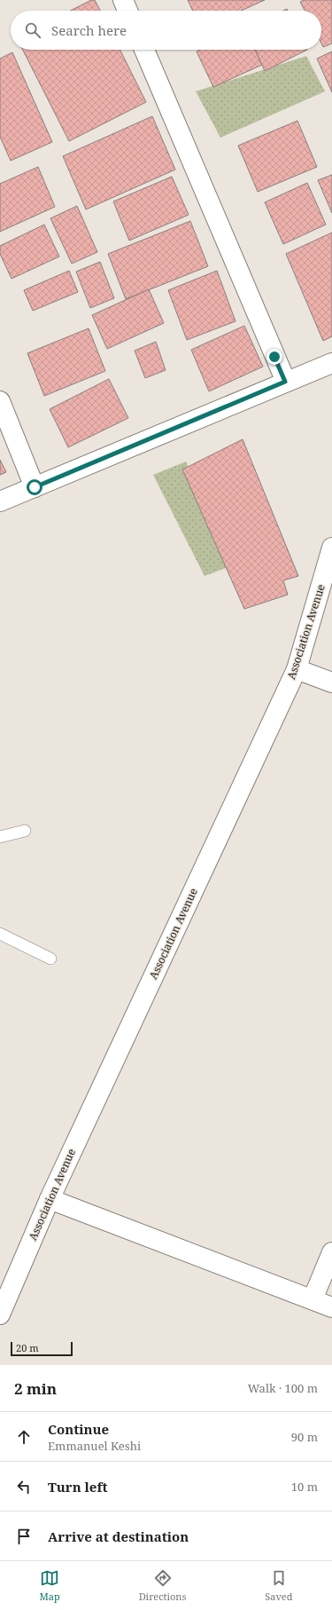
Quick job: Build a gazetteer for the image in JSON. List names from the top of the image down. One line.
{"streets":{"street":["Association Avenue"]},"scale_bar":"20 m","page":{"search":"Search here","scale":"20 m","heading":["2 min","Walk · 100 m"],"list":[["Continue","Emmanuel Keshi","90 m"],["Turn left","10 m"],"Arrive at destination"],"nav":["Map","Directions","Saved"]}}
